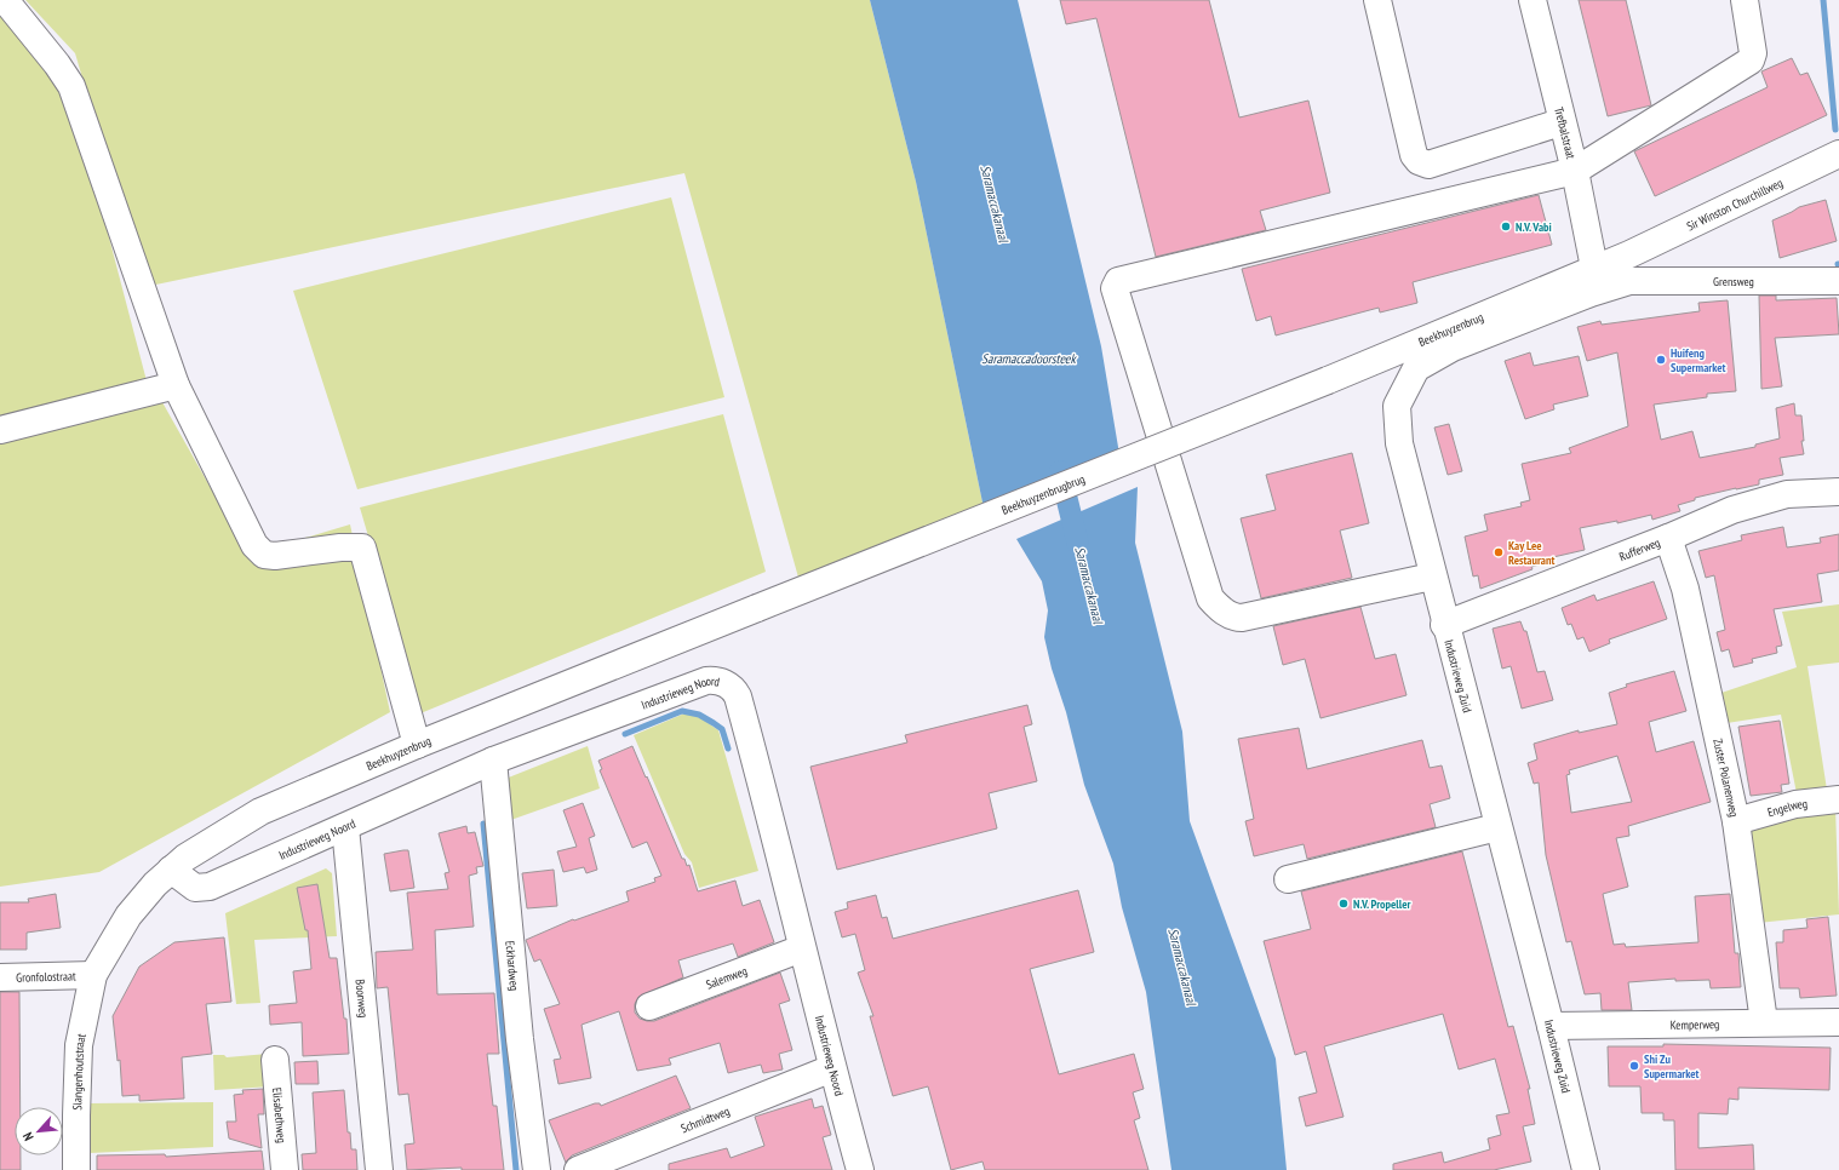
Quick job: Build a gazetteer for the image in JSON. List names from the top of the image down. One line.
{"streets":{"street":["Trefbalstraat","Sir Winston Churchillweg","Grensweg","Beekhuyzenbrug","Beekhuyzenbrugbrug","Rufferweg","Industrieweg Zuid","Industrieweg Noord","Zuster Polanenweg","Engelweg","Eckhardweg","Gronfolostraat","Salemweg","Boonweg","Kemperweg","Slangenhoutstraat","Elisabethweg","Schmidtweg"]},"crossings":[["Trefbalstraat","Sir Winston Churchillweg"],["Trefbalstraat","Grensweg"],["Trefbalstraat","Beekhuyzenbrug"],["Trefbalstraat","Industrieweg Zuid"],["Sir Winston Churchillweg","Grensweg"],["Sir Winston Churchillweg","Beekhuyzenbrug"],["Sir Winston Churchillweg","Industrieweg Zuid"],["Grensweg","Beekhuyzenbrug"],["Grensweg","Industrieweg Zuid"],["Beekhuyzenbrug","Beekhuyzenbrugbrug"],["Beekhuyzenbrug","Industrieweg Zuid"],["Beekhuyzenbrug","Industrieweg Noord"],["Beekhuyzenbrug","Gronfolostraat"],["Beekhuyzenbrug","Slangenhoutstraat"],["Rufferweg","Industrieweg Zuid"],["Rufferweg","Zuster Polanenweg"],["Industrieweg Zuid","Kemperweg"],["Industrieweg Noord","Eckhardweg"],["Industrieweg Noord","Salemweg"],["Industrieweg Noord","Boonweg"],["Industrieweg Noord","Schmidtweg"],["Zuster Polanenweg","Engelweg"],["Zuster Polanenweg","Kemperweg"],["Gronfolostraat","Slangenhoutstraat"]],"water":["Saramaccakanaal","Saramaccadoorsteek"],"places":["N.V. Vabi","Huifeng Supermarket","Kay Lee Restaurant","N.V. Propeller","Shi Zu Supermarket"],"north":"bottom left"}
